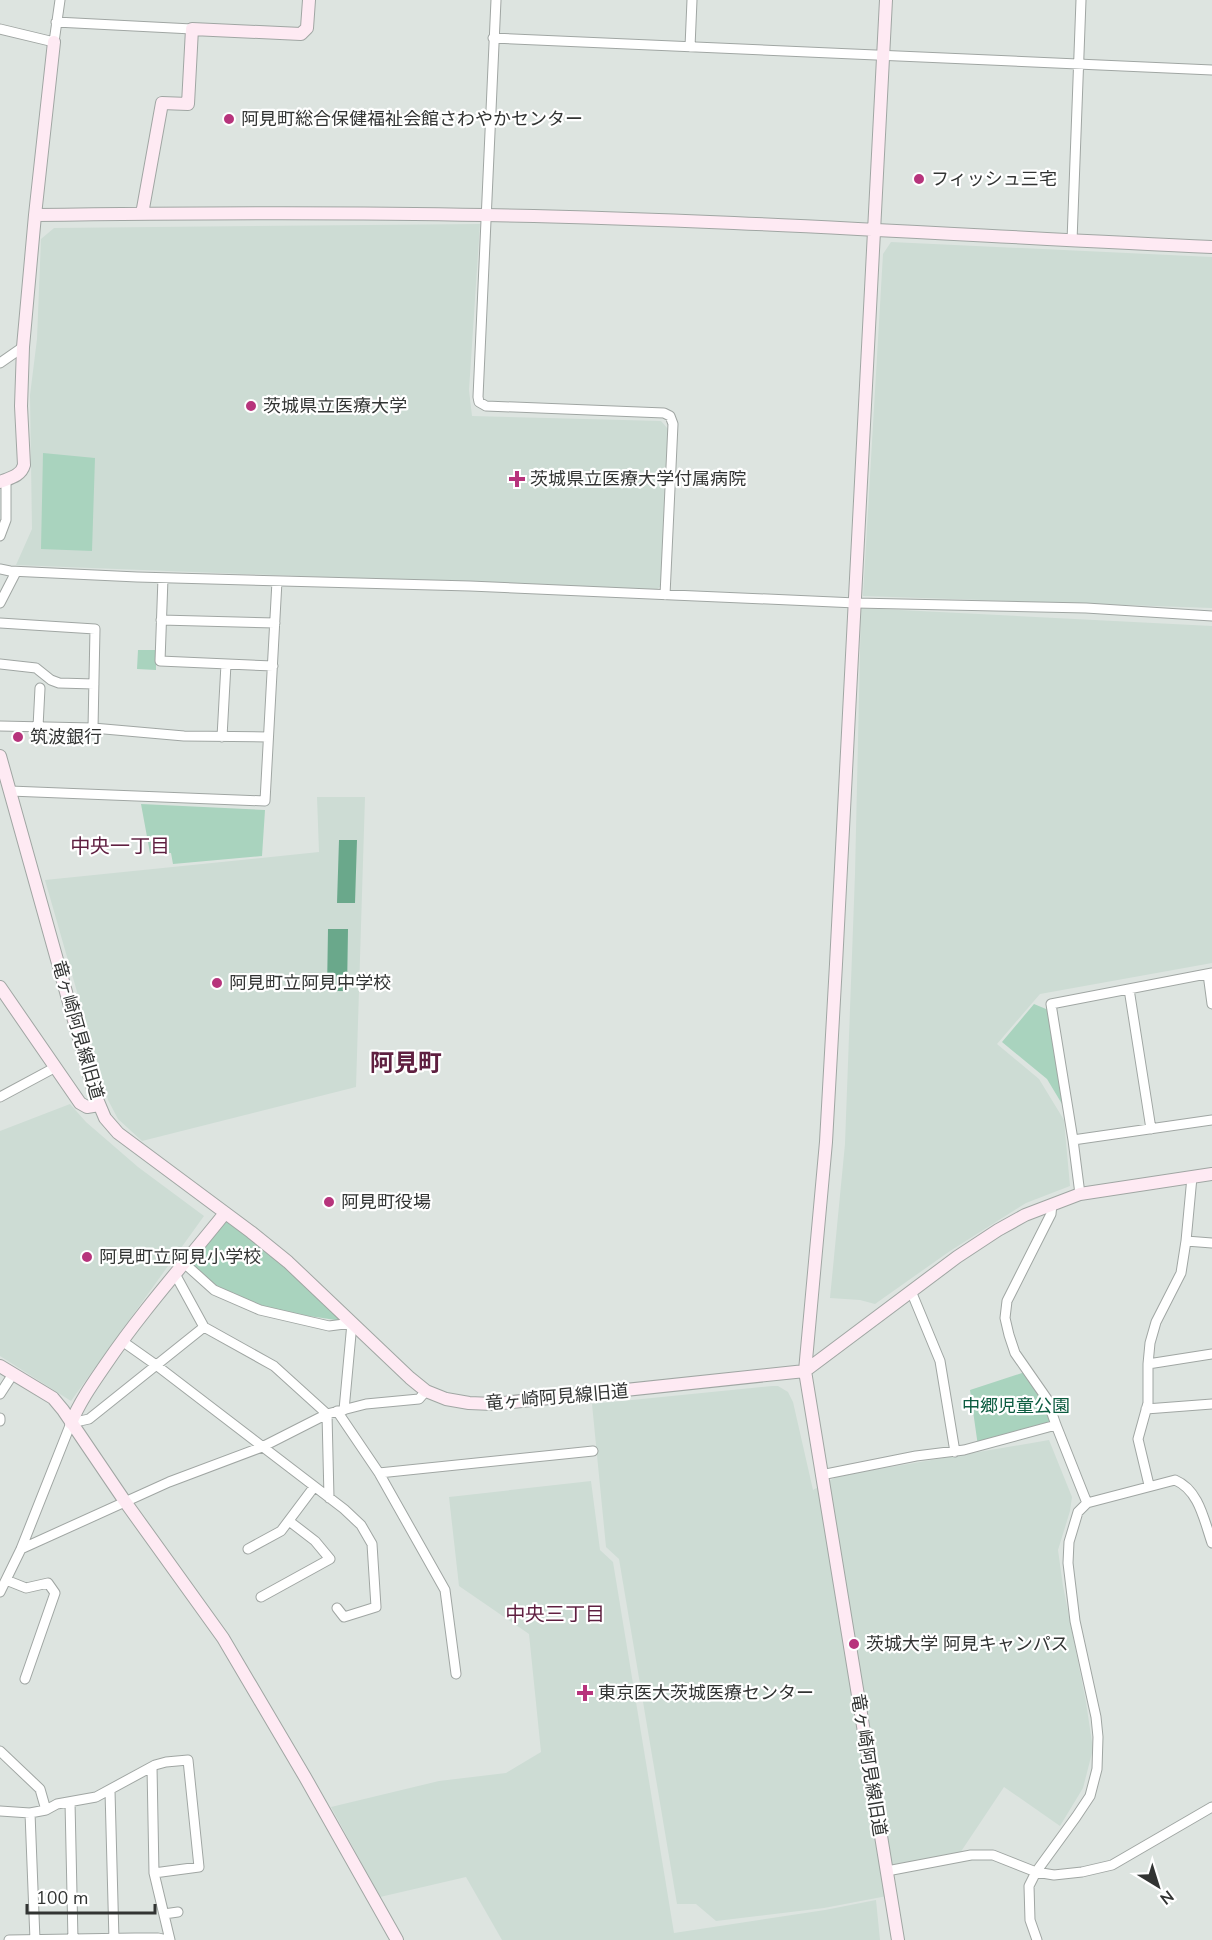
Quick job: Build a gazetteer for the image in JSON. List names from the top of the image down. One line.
{"streets":{"street":["竜ヶ崎阿見線旧道"]},"districts":["中央一丁目","阿見町","中央三丁目"],"parks":["中郷児童公園"],"places":{"other":["阿見町総合保健福祉会館さわやかセンター","フィッシュ三宅","茨城県立医療大学","筑波銀行","阿見町立阿見中学校","阿見町役場","阿見町立阿見小学校","茨城大学 阿見キャンパス"],"health":["茨城県立医療大学付属病院","東京医大茨城医療センター"]},"scale_bar":"100 m","north":"bottom right"}
